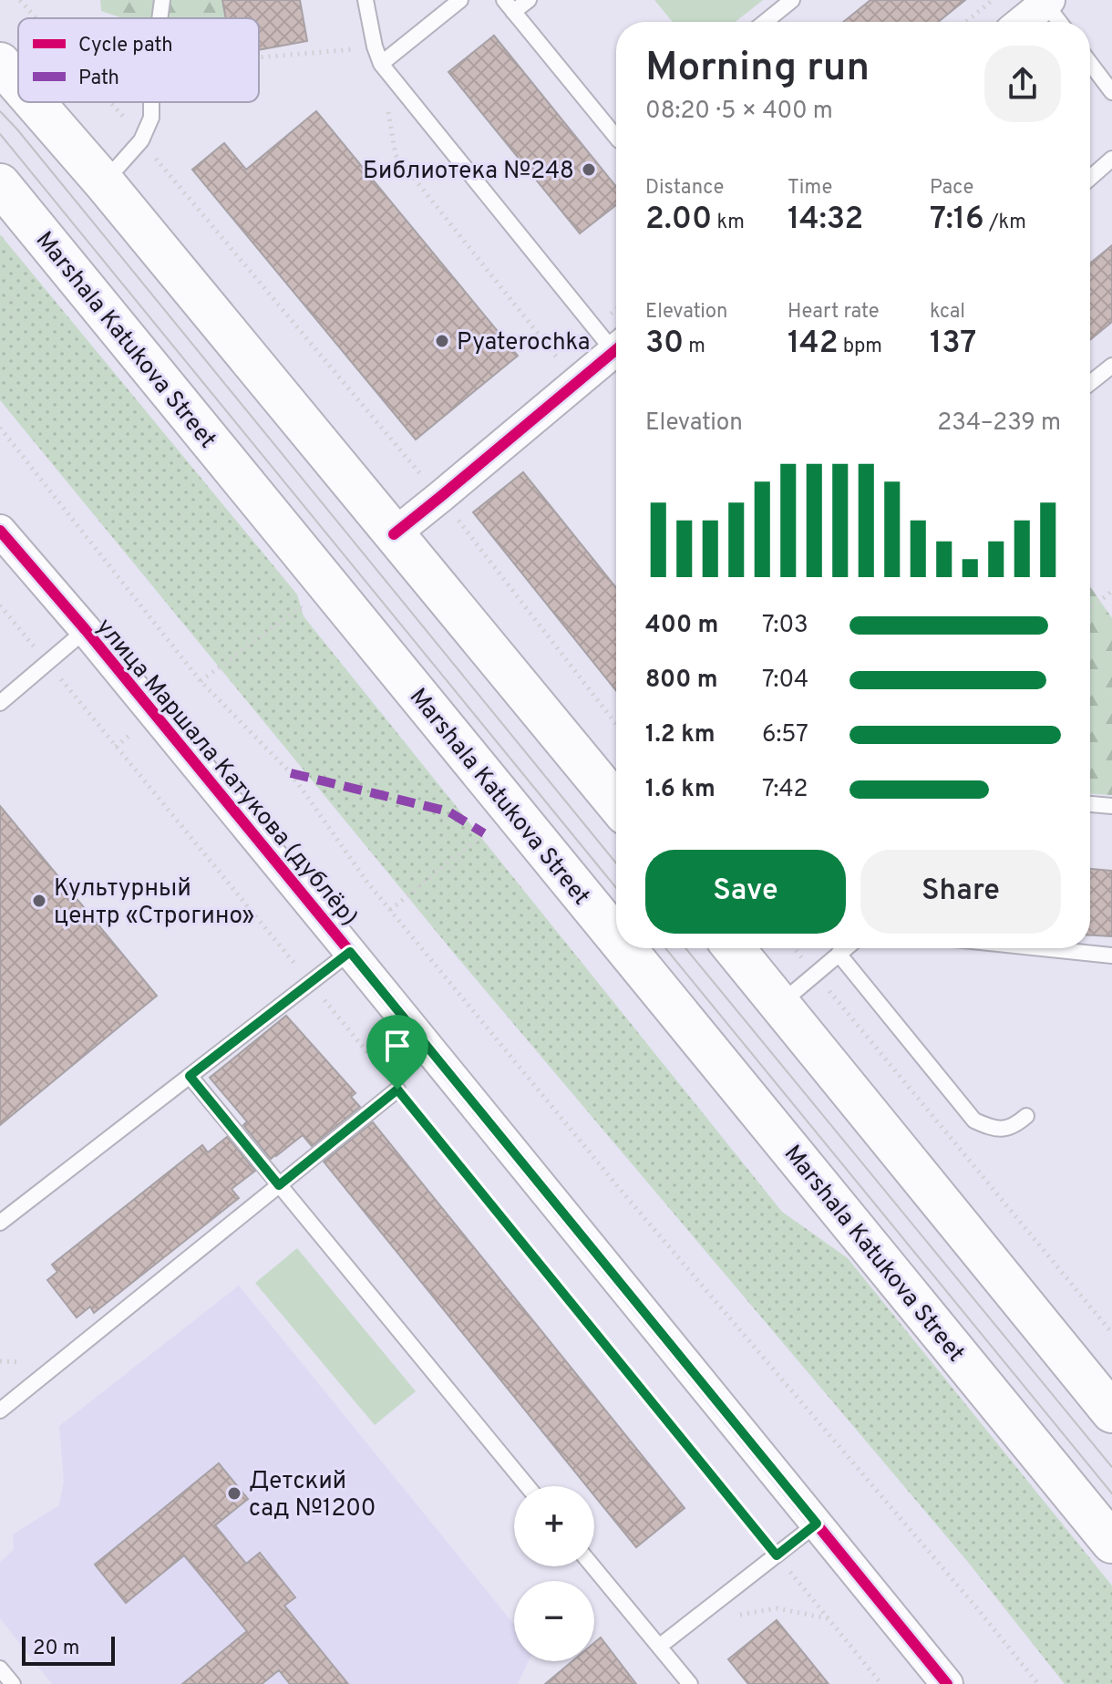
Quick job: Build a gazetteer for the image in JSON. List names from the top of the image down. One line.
{"streets":{"main road":["Marshala Katukova Street"],"street":["улица Маршала Катукова (дублёр)"]},"places":["Библиотека №248","Pyaterochka","Культурный центр «Строгино»","Детский сад №1200"],"legend":["Cycle path","Path"],"scale_bar":"20 m","page":{"heading":["Morning run","08:20 · 5 × 400 m"],"stats":[["Distance","2.00 km"],["Time","14:32"],["Pace","7:16 /km"],["Elevation","30 m"],["Heart rate","142 bpm"],["kcal","137"]],"chart":["Elevation","234–239 m"],"list":[{"name":"400 m","note":"7:03"},{"name":"800 m","note":"7:04"},{"name":"1.2 km","note":"6:57"},{"name":"1.6 km","note":"7:42"}],"buttons":["Save","Share"],"map_buttons":["+","−"],"scale":"20 m"}}
